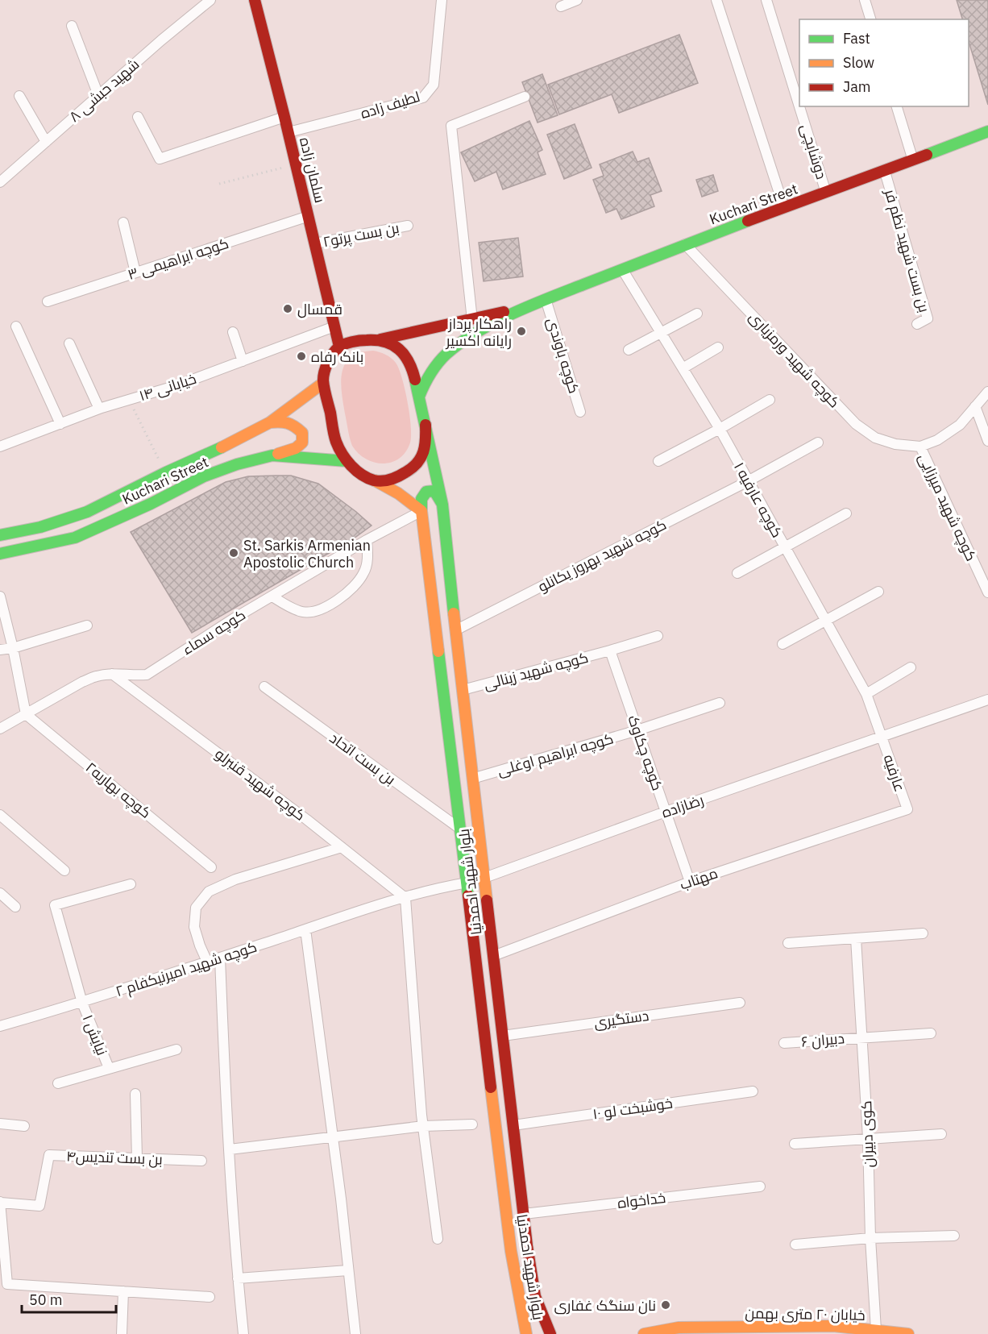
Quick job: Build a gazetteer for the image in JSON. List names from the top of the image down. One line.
{"streets":{"main road":["سلمان زاده","Kuchari Street","بلوار شهید احمدنیا","خیابان ۲۰ متری بهمن"],"street":["شهید حبشی ۸","لطیف زاده","دوشابچی","بن بست پرتو۲","بن بست شهید نظم فر","کوچه ابراهیمی ۳","کوچه باوندی","کوچه شهید ورمزیاری","خیابانی ۱۴","کوچه عارفیه ۱","کوچه شهید میرزایی","کوچه شهید بهروز یکانلو","کوچه سماء","کوچه شهید زینالی","کوچه چکاوک","کوچه ابراهیم اوغلی","بن بست اتحاد","عارفیه","کوچه شهید قنبرلو","کوچه بهاریه۲","رضازاده","مهتاب","کوچه شهید امیرنیکفام ۲","دستگیری","نیایش ۱","دبیران ۶","خوشبخت لو ۱۰","کوی دبیران","بن بست تندیس۴","خداخواه"]},"crossings":[["لطیف زاده","سلمان زاده"],["دوشابچی","Kuchari Street"],["سلمان زاده","Kuchari Street"],["سلمان زاده","بن بست پرتو۲"],["سلمان زاده","کوچه ابراهیمی ۳"],["سلمان زاده","خیابانی ۱۴"],["سلمان زاده","بلوار شهید احمدنیا"],["Kuchari Street","بن بست شهید نظم فر"],["Kuchari Street","کوچه باوندی"],["Kuchari Street","کوچه شهید ورمزیاری"],["Kuchari Street","کوچه عارفیه ۱"],["Kuchari Street","بلوار شهید احمدنیا"],["کوچه شهید ورمزیاری","کوچه شهید میرزایی"],["کوچه عارفیه ۱","کوچه شهید بهروز یکانلو"],["کوچه عارفیه ۱","عارفیه"],["کوچه عارفیه ۱","رضازاده"],["کوچه شهید بهروز یکانلو","بلوار شهید احمدنیا"],["کوچه سماء","کوچه شهید قنبرلو"],["کوچه سماء","کوچه بهاریه۲"],["کوچه سماء","بلوار شهید احمدنیا"],["کوچه شهید زینالی","کوچه چکاوک"],["کوچه شهید زینالی","بلوار شهید احمدنیا"],["کوچه چکاوک","کوچه ابراهیم اوغلی"],["کوچه چکاوک","رضازاده"],["کوچه چکاوک","مهتاب"],["کوچه ابراهیم اوغلی","بلوار شهید احمدنیا"],["بن بست اتحاد","بلوار شهید احمدنیا"],["عارفیه","رضازاده"],["عارفیه","مهتاب"],["کوچه شهید قنبرلو","کوچه شهید امیرنیکفام ۲"],["رضازاده","بلوار شهید احمدنیا"],["مهتاب","بلوار شهید احمدنیا"],["بلوار شهید احمدنیا","کوچه شهید امیرنیکفام ۲"],["بلوار شهید احمدنیا","دستگیری"],["بلوار شهید احمدنیا","خوشبخت لو ۱۰"],["بلوار شهید احمدنیا","خداخواه"],["کوچه شهید امیرنیکفام ۲","نیایش ۱"],["دبیران ۶","کوی دبیران"],["کوی دبیران","خیابان ۲۰ متری بهمن"]],"places":["قمسال","راهکار پرداز رایانه اکسیر","بانک رفاه","St. Sarkis Armenian Apostolic Church","نان سنگک غفاری"],"legend":["Fast","Slow","Jam"],"scale_bar":"50 m"}
